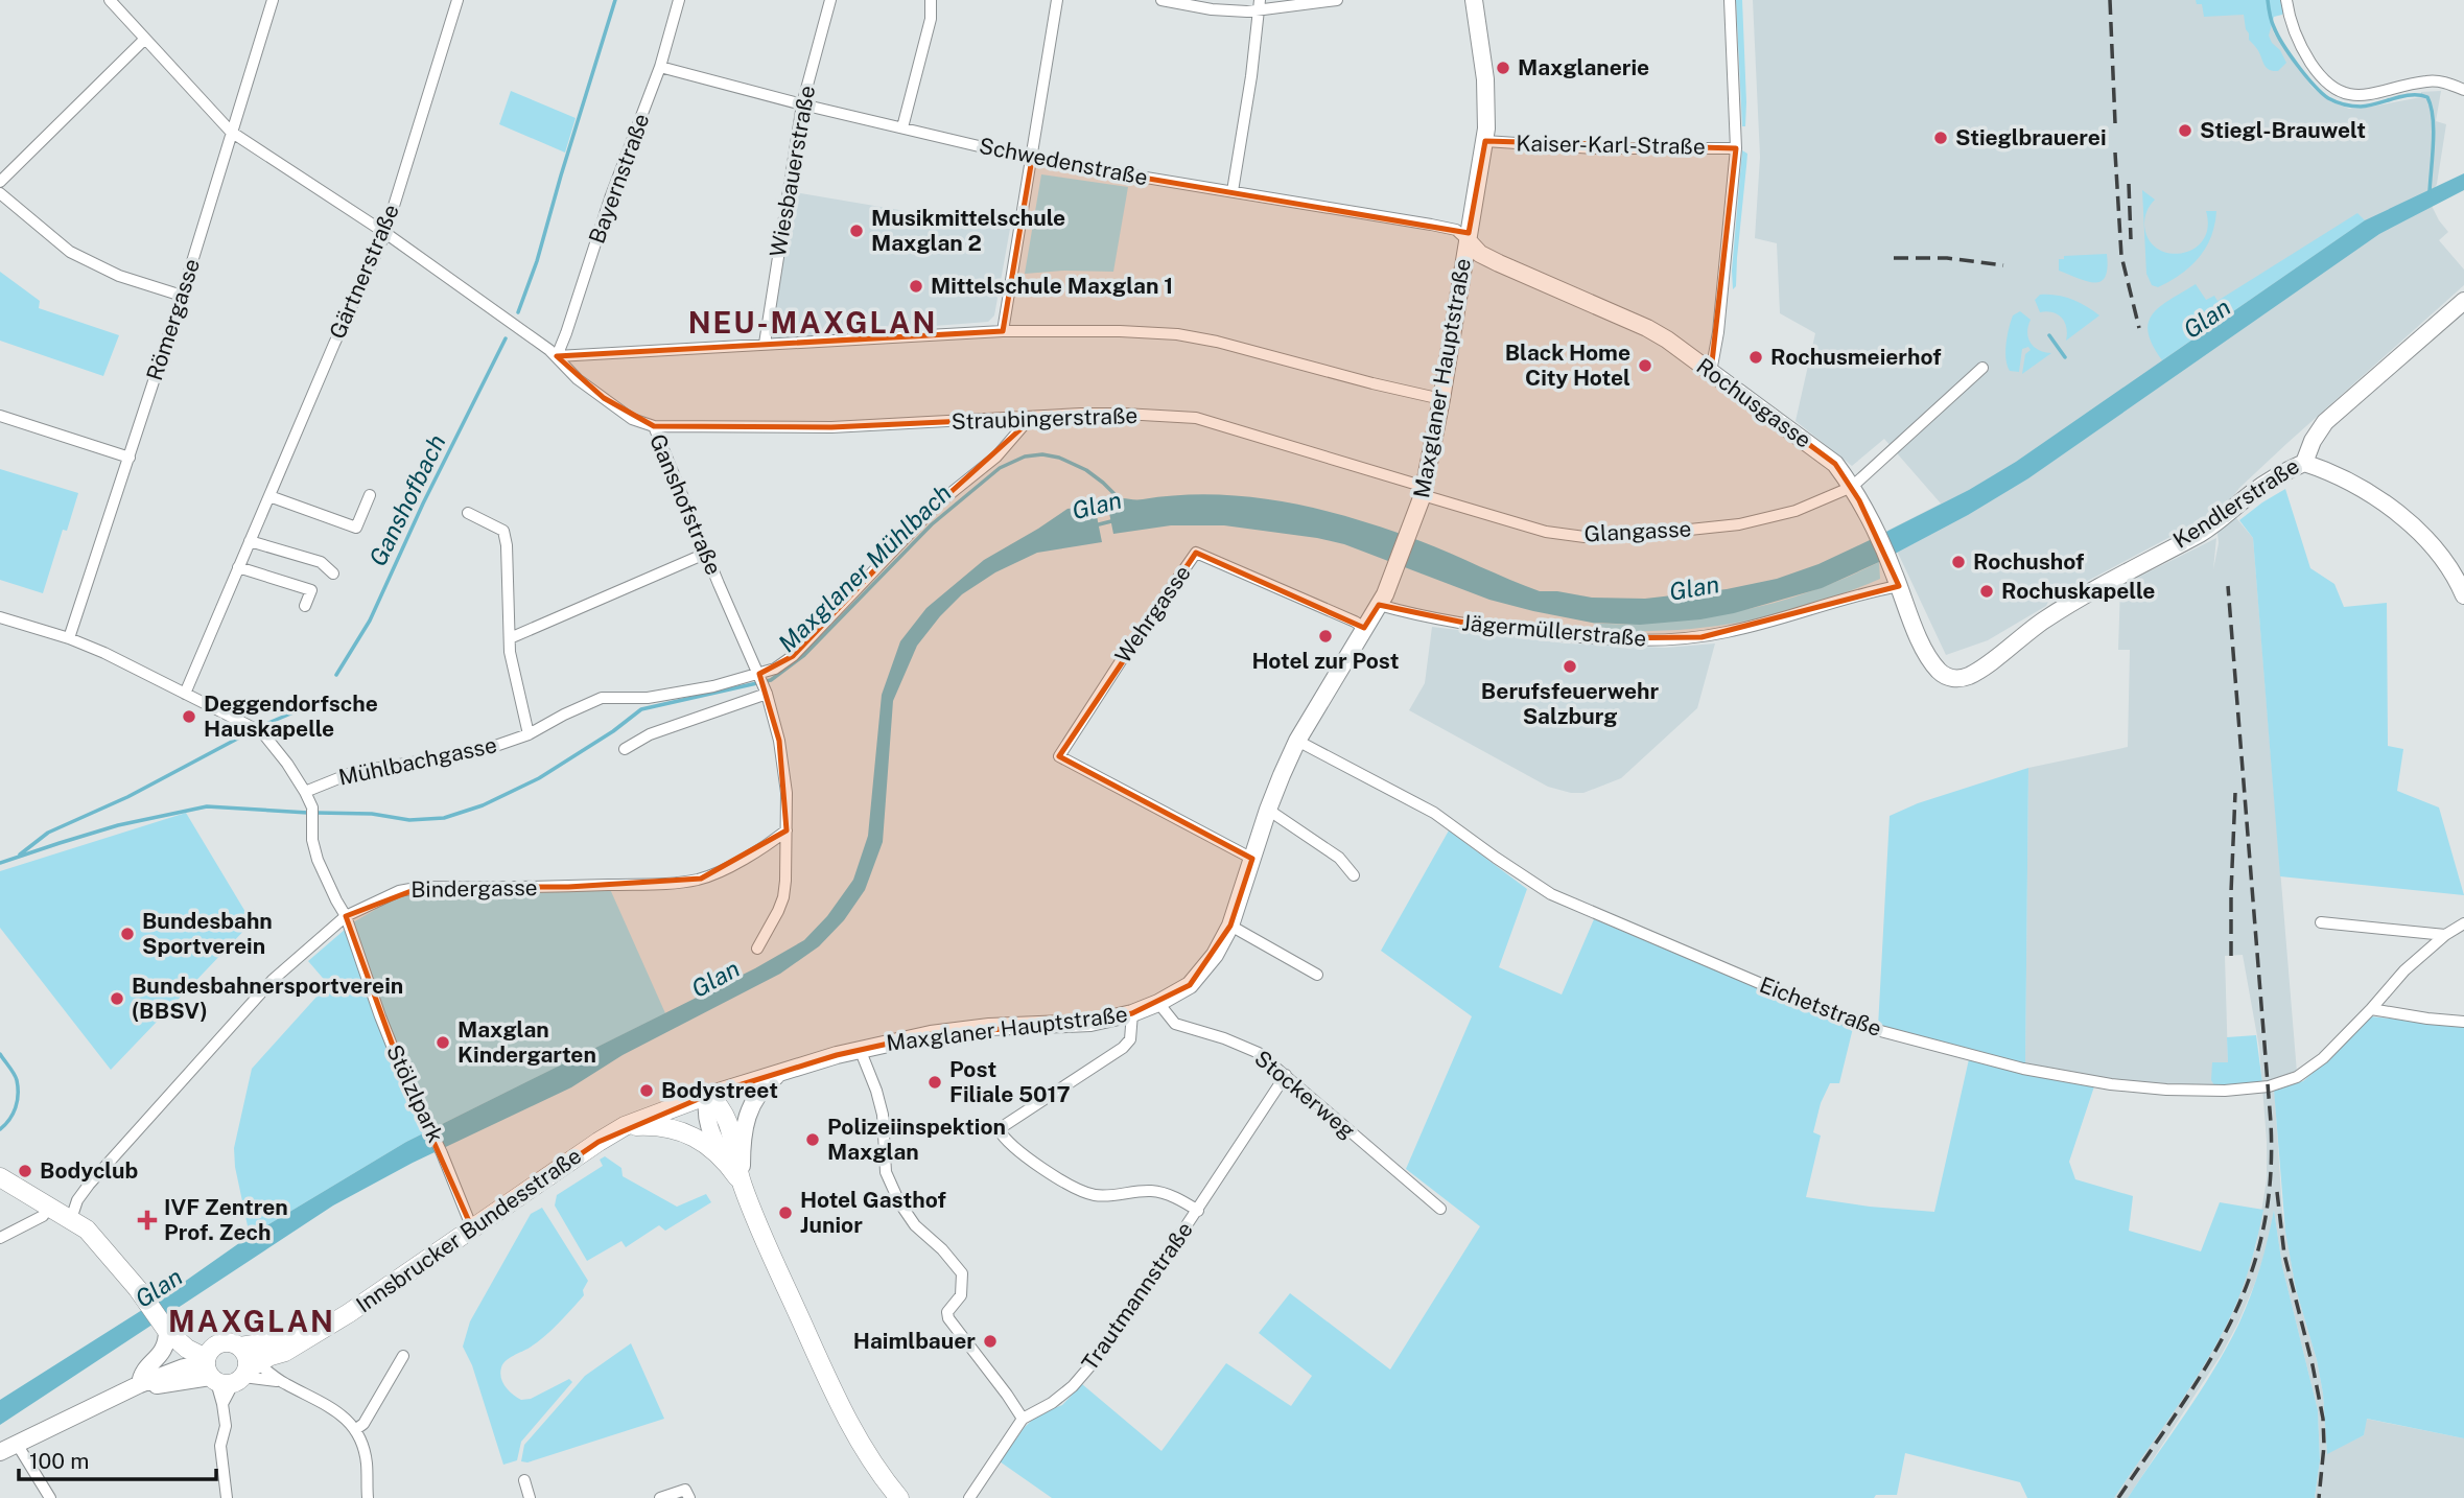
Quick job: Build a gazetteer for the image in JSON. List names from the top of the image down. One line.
{"streets":{"main road":["Innsbrucker Bundesstraße"],"street":["Kaiser-Karl-Straße","Schwedenstraße","Wiesbauerstraße","Bayernstraße","Gärtnerstraße","Römergasse","Maxglaner Hauptstraße","Rochusgasse","Straubingerstraße","Kendlerstraße","Ganshofstraße","Glangasse","Wehrgasse","Jägermüllerstraße","Mühlbachgasse","Bindergasse","Eichetstraße","Stölzlpark","Stockerweg","Trautmannstraße"]},"crossings":[["Kaiser-Karl-Straße","Maxglaner Hauptstraße"],["Schwedenstraße","Wiesbauerstraße"],["Schwedenstraße","Bayernstraße"],["Schwedenstraße","Maxglaner Hauptstraße"],["Schwedenstraße","Rochusgasse"],["Bayernstraße","Ganshofstraße"],["Gärtnerstraße","Ganshofstraße"],["Römergasse","Ganshofstraße"],["Maxglaner Hauptstraße","Rochusgasse"],["Maxglaner Hauptstraße","Straubingerstraße"],["Maxglaner Hauptstraße","Glangasse"],["Maxglaner Hauptstraße","Wehrgasse"],["Maxglaner Hauptstraße","Jägermüllerstraße"],["Maxglaner Hauptstraße","Eichetstraße"],["Maxglaner Hauptstraße","Stockerweg"],["Maxglaner Hauptstraße","Innsbrucker Bundesstraße"],["Rochusgasse","Kendlerstraße"],["Rochusgasse","Glangasse"],["Rochusgasse","Jägermüllerstraße"],["Straubingerstraße","Ganshofstraße"],["Straubingerstraße","Glangasse"],["Straubingerstraße","Mühlbachgasse"],["Ganshofstraße","Mühlbachgasse"],["Ganshofstraße","Bindergasse"],["Mühlbachgasse","Stölzlpark"],["Bindergasse","Stölzlpark"],["Stölzlpark","Innsbrucker Bundesstraße"],["Stockerweg","Trautmannstraße"]],"districts":["NEU-MAXGLAN","MAXGLAN"],"water":["Glan","Ganshofbach","Maxglaner Mühlbach"],"places":{"other":["Maxglanerie","Stiegl-Brauwelt","Stieglbrauerei","Musikmittelschule Maxglan 2","Mittelschule Maxglan 1","Rochusmeierhof","Black Home City Hotel","Rochushof","Rochuskapelle","Hotel zur Post","Berufsfeuerwehr Salzburg","Deggendorfsche Hauskapelle","Bundesbahn Sportverein","Bundesbahnersportverein (BBSV)","Maxglan Kindergarten","Post Filiale 5017","Bodystreet","Polizeiinspektion Maxglan","Bodyclub","Hotel Gasthof Junior","Haimlbauer"],"health":["IVF Zentren Prof. Zech"]},"scale_bar":"100 m"}
